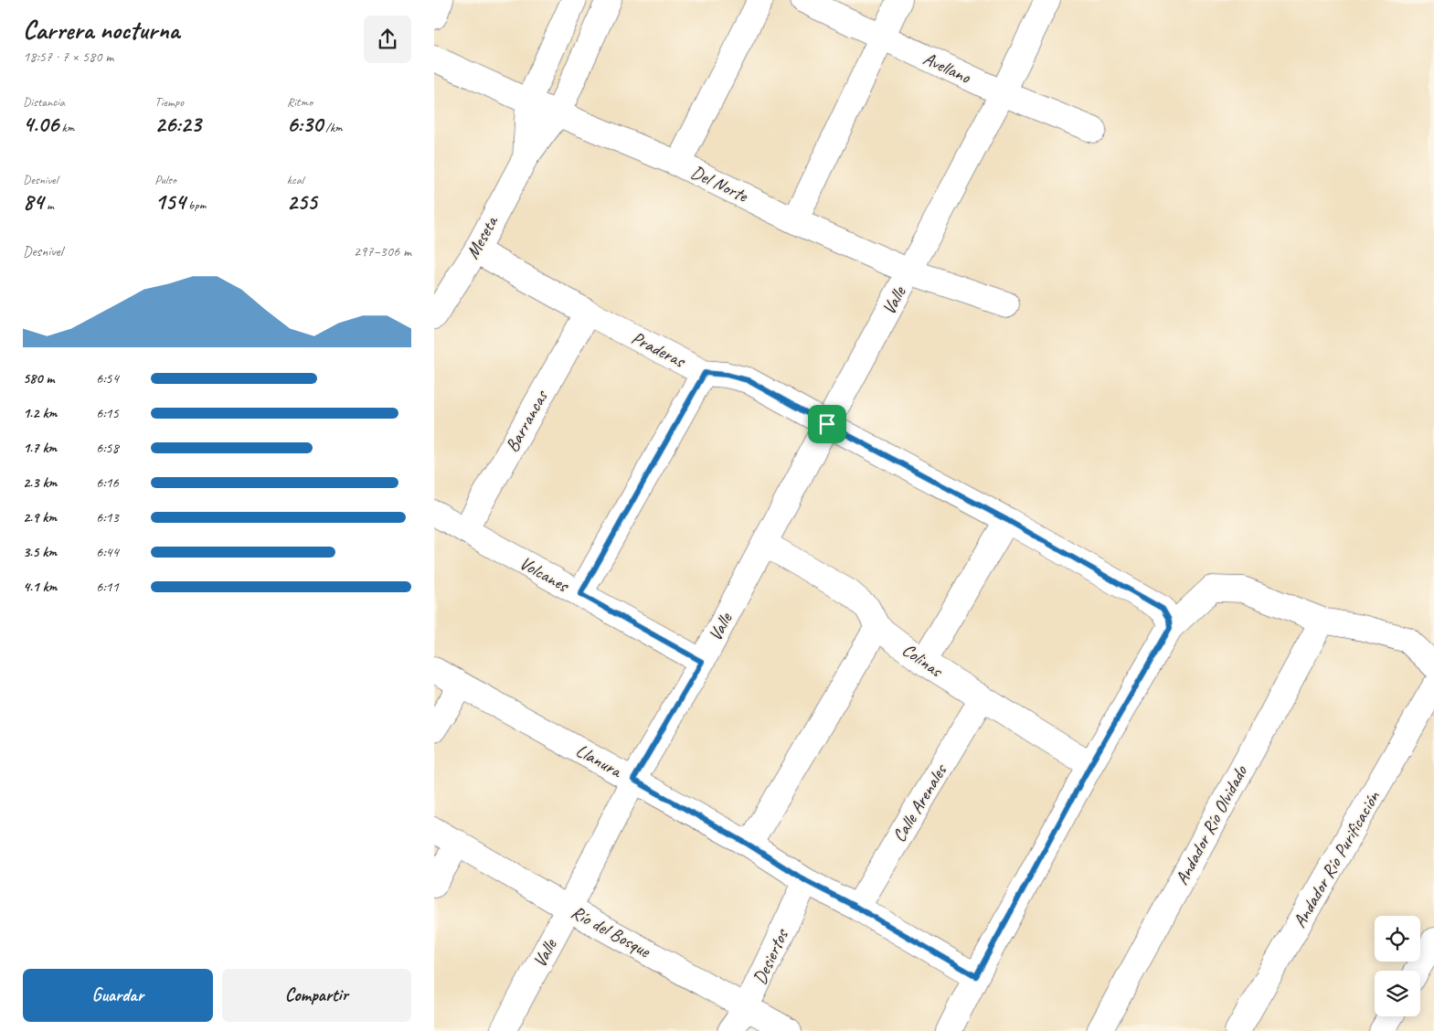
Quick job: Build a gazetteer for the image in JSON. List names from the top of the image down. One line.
{"streets":{"street":["Avellano","Del Norte","Meseta","Valle","Praderas","Barrancas","Volcanes","Colinas","Llanura","Calle Arenales","Andador Río Olvidado","Andador Río Purificación","Río del Bosque","Desiertos"]},"crossings":[["Avellano","Valle"],["Del Norte","Meseta"],["Del Norte","Valle"],["Meseta","Praderas"],["Valle","Praderas"],["Valle","Volcanes"],["Valle","Colinas"],["Valle","Llanura"],["Valle","Río del Bosque"],["Praderas","Barrancas"],["Barrancas","Volcanes"],["Colinas","Calle Arenales"],["Llanura","Calle Arenales"],["Llanura","Desiertos"],["Río del Bosque","Desiertos"]],"page":{"heading":["Carrera nocturna","18:57 · 7 × 580 m"],"stats":[["Distancia","4.06 km"],["Tiempo","26:23"],["Ritmo","6:30 /km"],["Desnivel","84 m"],["Pulso","154 bpm"],["kcal","255"]],"chart":["Desnivel","297–306 m"],"list":[{"name":"580 m","note":"6:54"},{"name":"1.2 km","note":"6:15"},{"name":"1.7 km","note":"6:58"},{"name":"2.3 km","note":"6:16"},{"name":"2.9 km","note":"6:13"},{"name":"3.5 km","note":"6:44"},{"name":"4.1 km","note":"6:11"}],"buttons":["Guardar","Compartir"]}}
